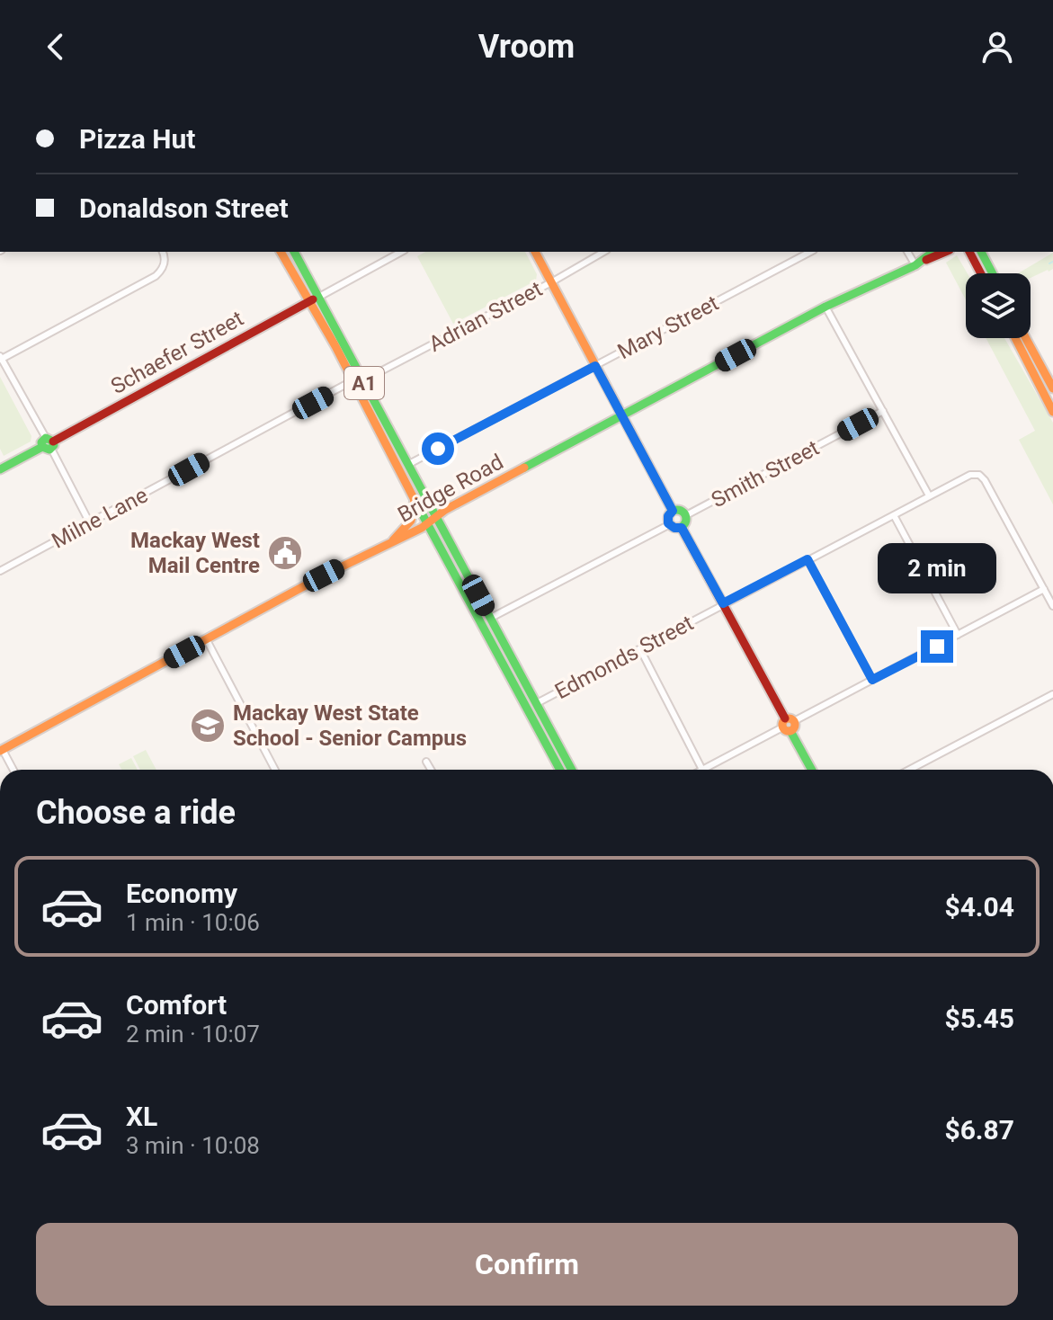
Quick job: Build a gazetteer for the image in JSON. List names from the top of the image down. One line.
{"streets":{"main road":["Schaefer Street","A1","Bridge Road"],"street":["Adrian Street","Mary Street","Smith Street","Milne Lane","Edmonds Street"]},"crossings":[["Adrian Street","A1"],["Mary Street","A1"],["Schaefer Street","A1"],["A1","Bridge Road"],["A1","Milne Lane"],["A1","Edmonds Street"]],"places":{"public building":["Mackay West Mail Centre"],"school or university":["Mackay West State School - Senior Campus"]},"page":{"header":"Vroom","banner":["Pizza Hut","Donaldson Street"],"bubble":"2 min","heading":"Choose a ride","list":[{"name":"Economy","note":"1 min · 10:06","value":"$4.04"},{"name":"Comfort","note":"2 min · 10:07","value":"$5.45"},{"name":"XL","note":"3 min · 10:08","value":"$6.87"}],"buttons":"Confirm"}}
